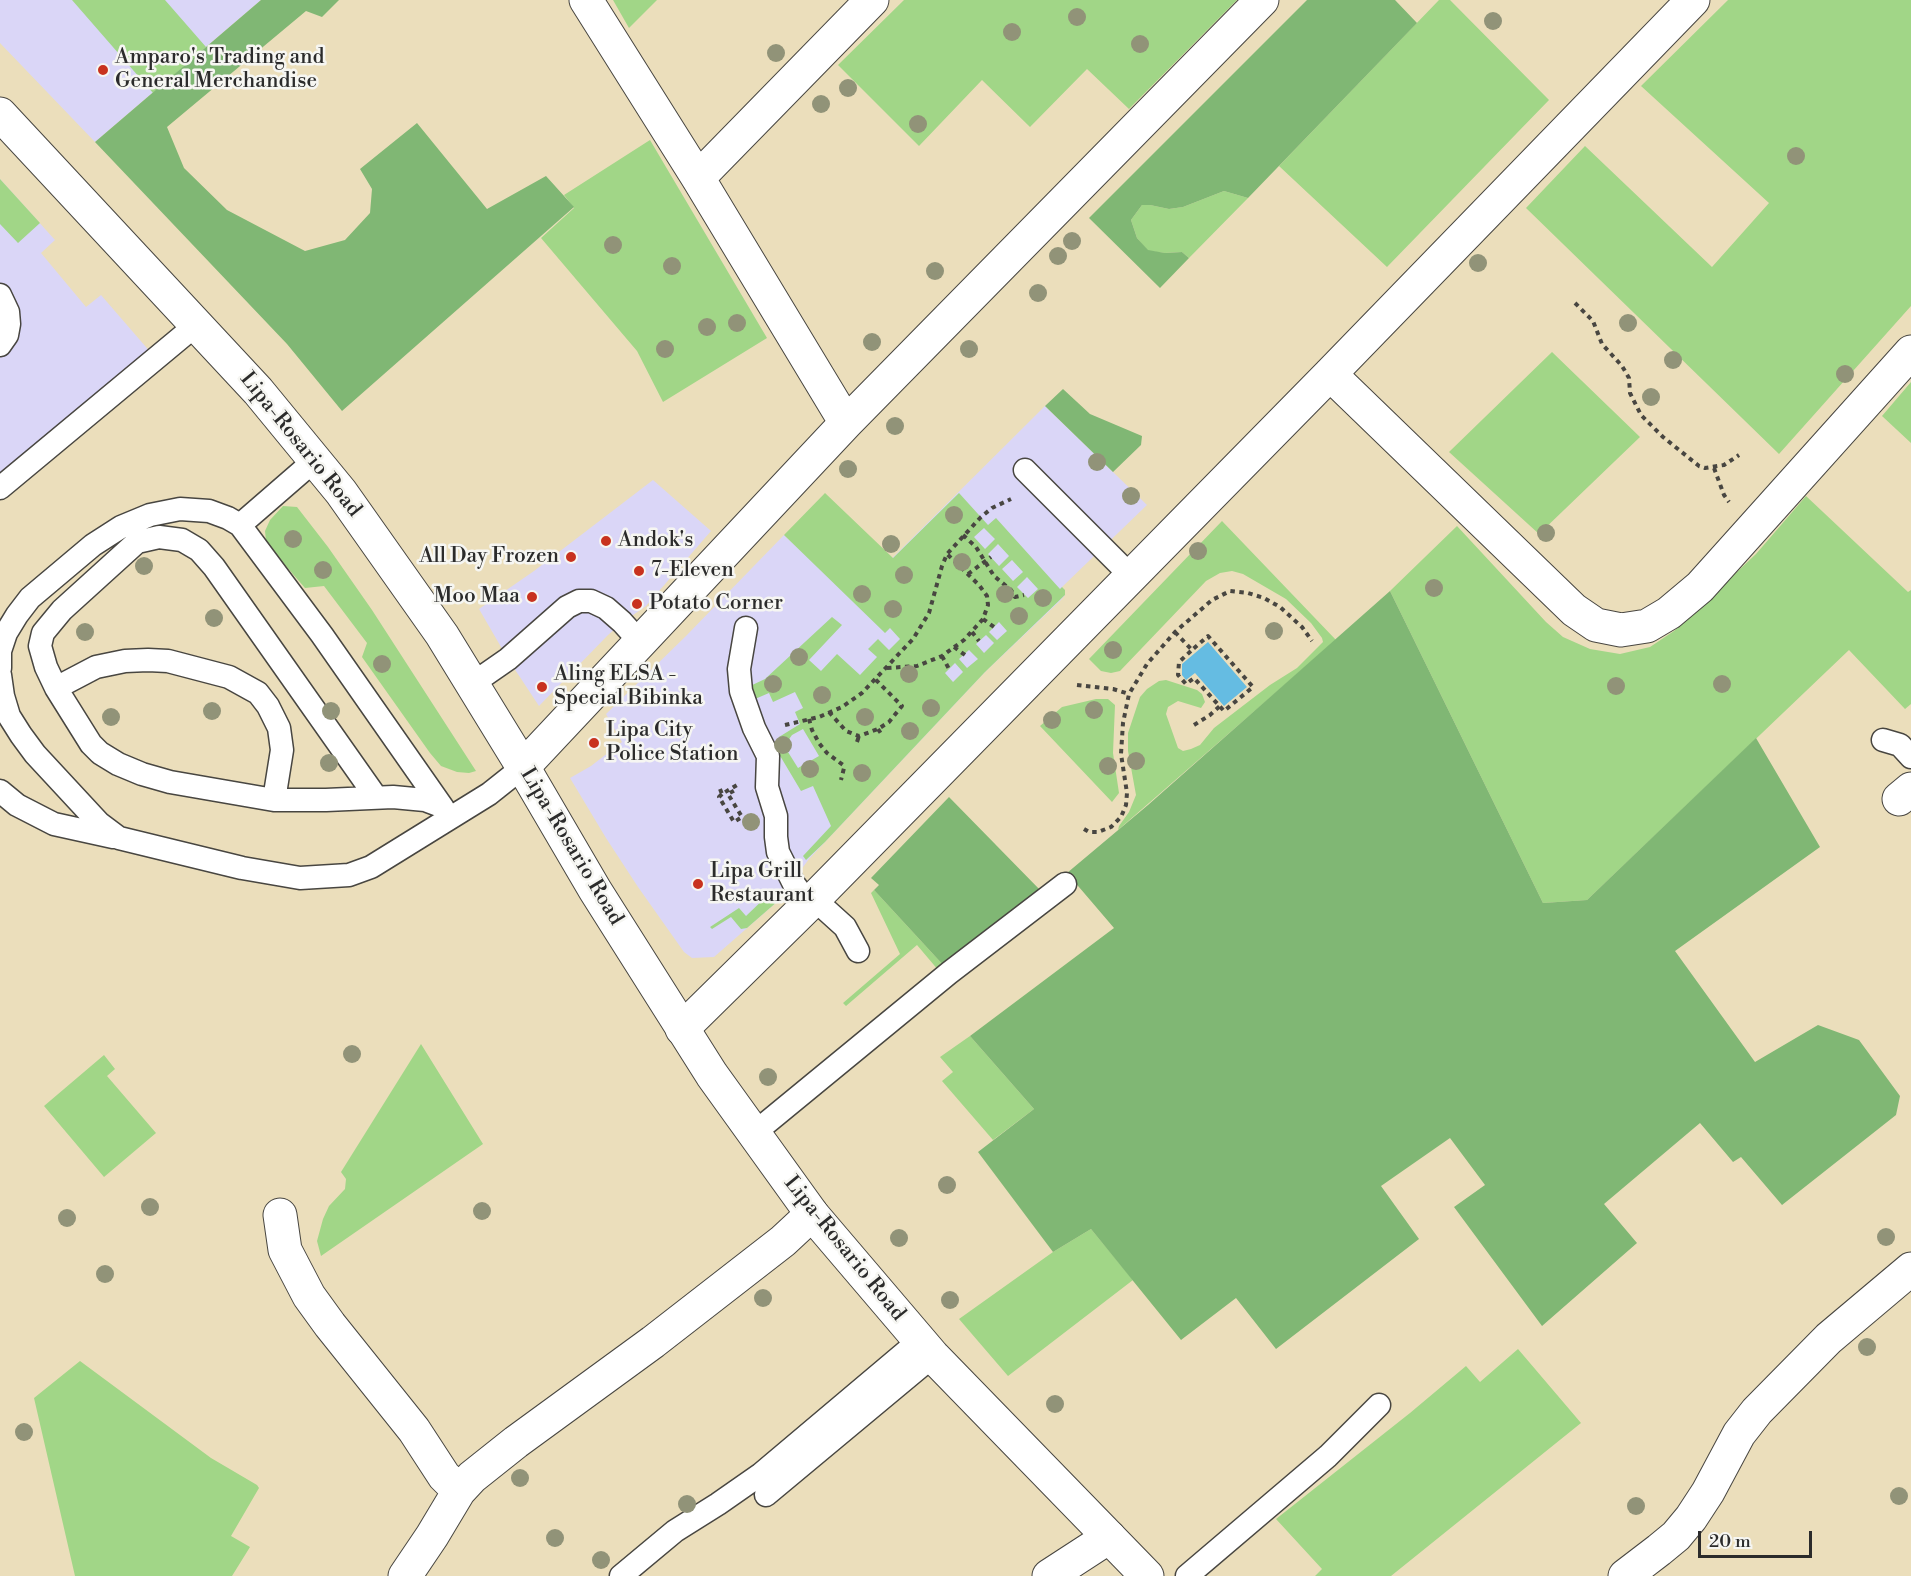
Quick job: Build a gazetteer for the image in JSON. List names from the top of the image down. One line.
{"streets":{"street":["Lipa-Rosario Road"]},"places":["Amparo's Trading and General Merchandise","Andok's","All Day Frozen","7-Eleven","Moo Maa","Potato Corner","Aling ELSA - Special Bibinka","Lipa City Police Station","Lipa Grill Restaurant"],"scale_bar":"20 m"}
